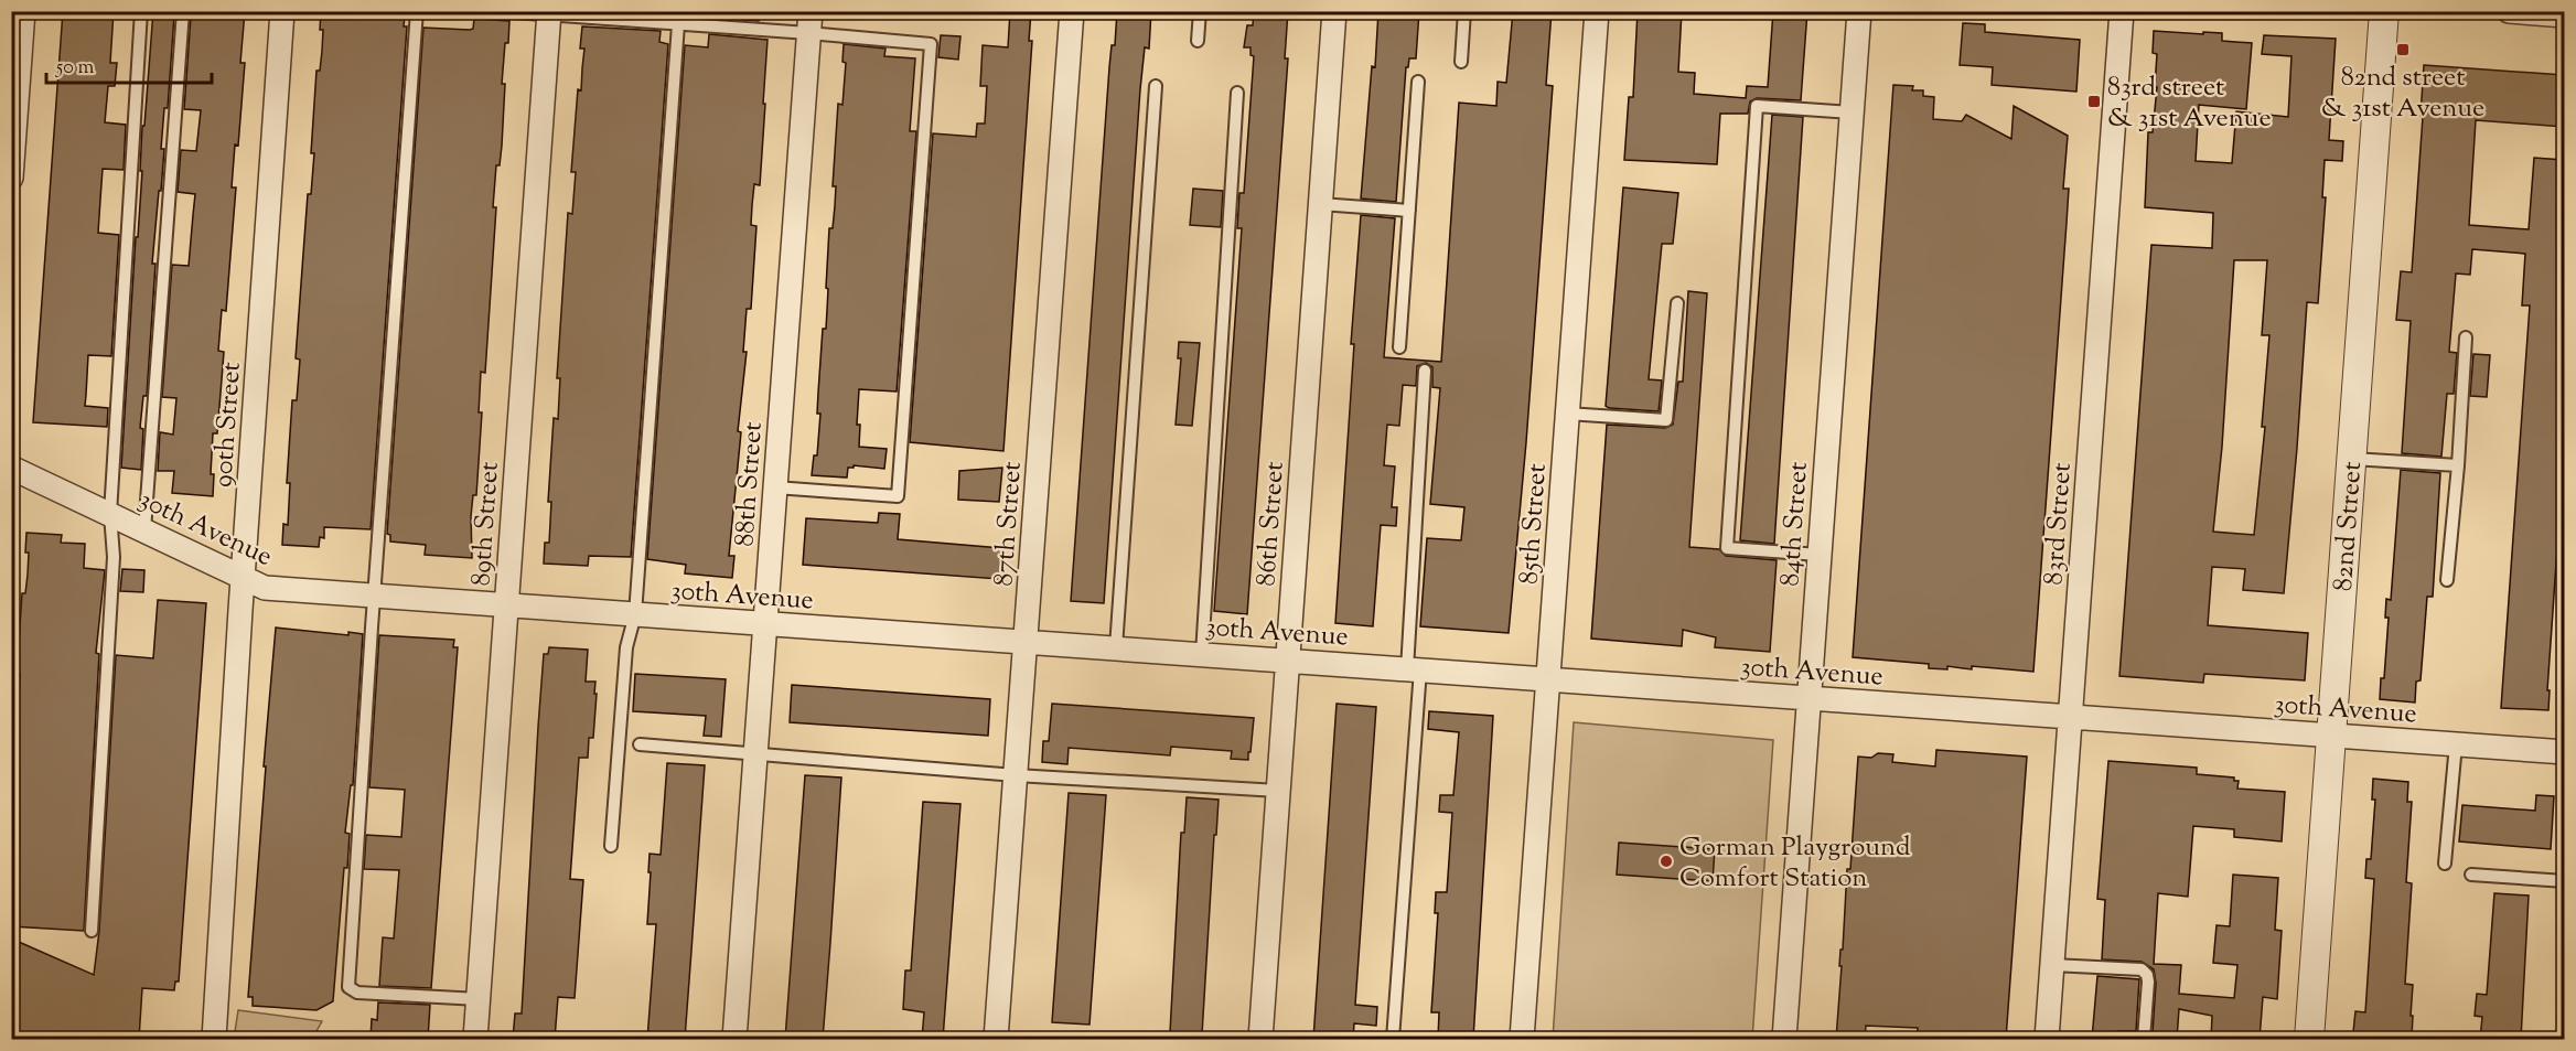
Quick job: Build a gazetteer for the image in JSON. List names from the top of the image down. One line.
{"streets":{"street":["90th Street","88th Street","89th Street","87th Street","86th Street","85th Street","84th Street","83rd Street","82nd Street","30th Avenue"]},"crossings":[["90th Street","30th Avenue"],["88th Street","30th Avenue"],["89th Street","30th Avenue"],["87th Street","30th Avenue"],["86th Street","30th Avenue"],["85th Street","30th Avenue"],["84th Street","30th Avenue"],["83rd Street","30th Avenue"],["82nd Street","30th Avenue"]],"places":{"transit":["82nd street & 31st Avenue","83rd street & 31st Avenue"],"other":["Gorman Playground Comfort Station"]},"scale_bar":"50 m"}
